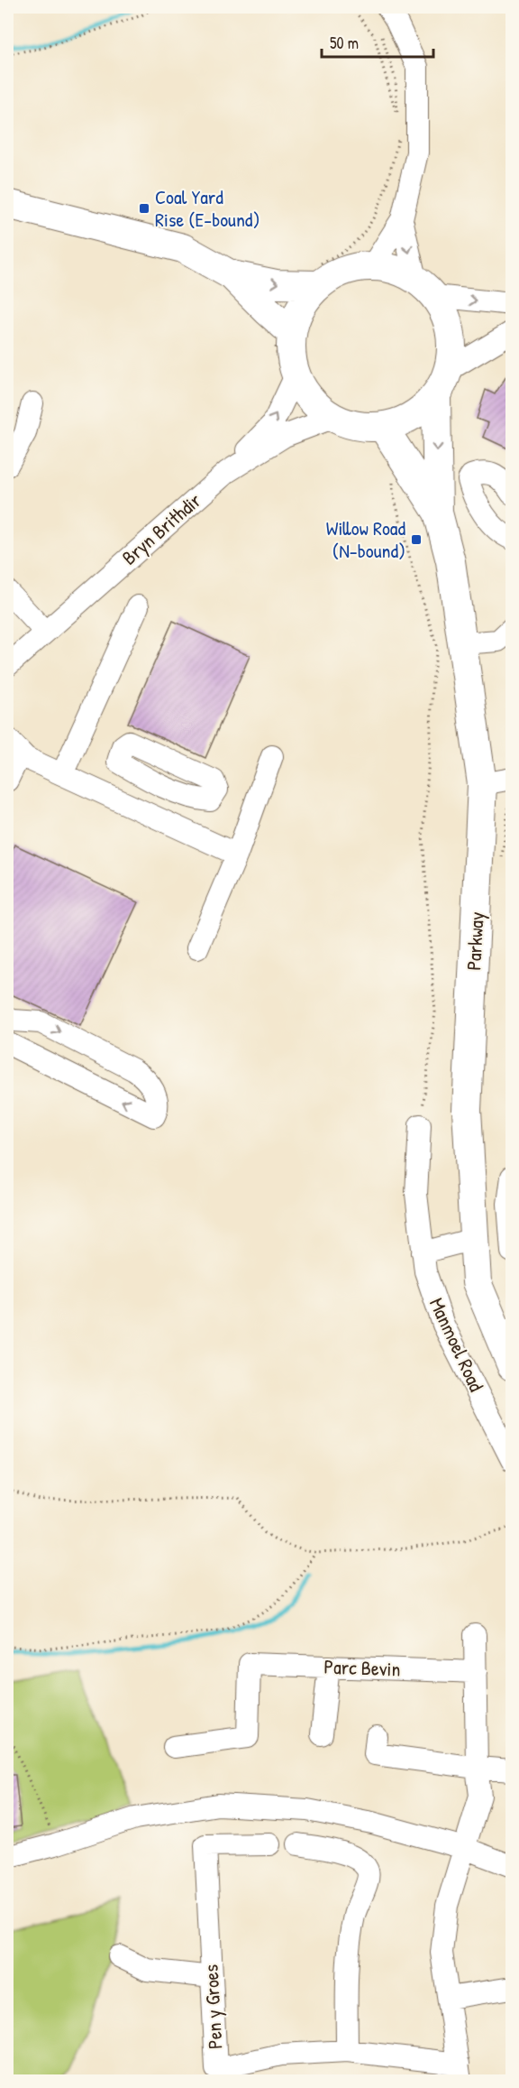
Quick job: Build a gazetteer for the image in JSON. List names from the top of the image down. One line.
{"streets":{"main road":["Parkway"],"street":["Bryn Brithdir","Manmoel Road","Parc Bevin","Pen y Groes"]},"places":{"transit":["Coal Yard Rise (E-bound)","Willow Road (N-bound)"]},"scale_bar":"50 m"}
